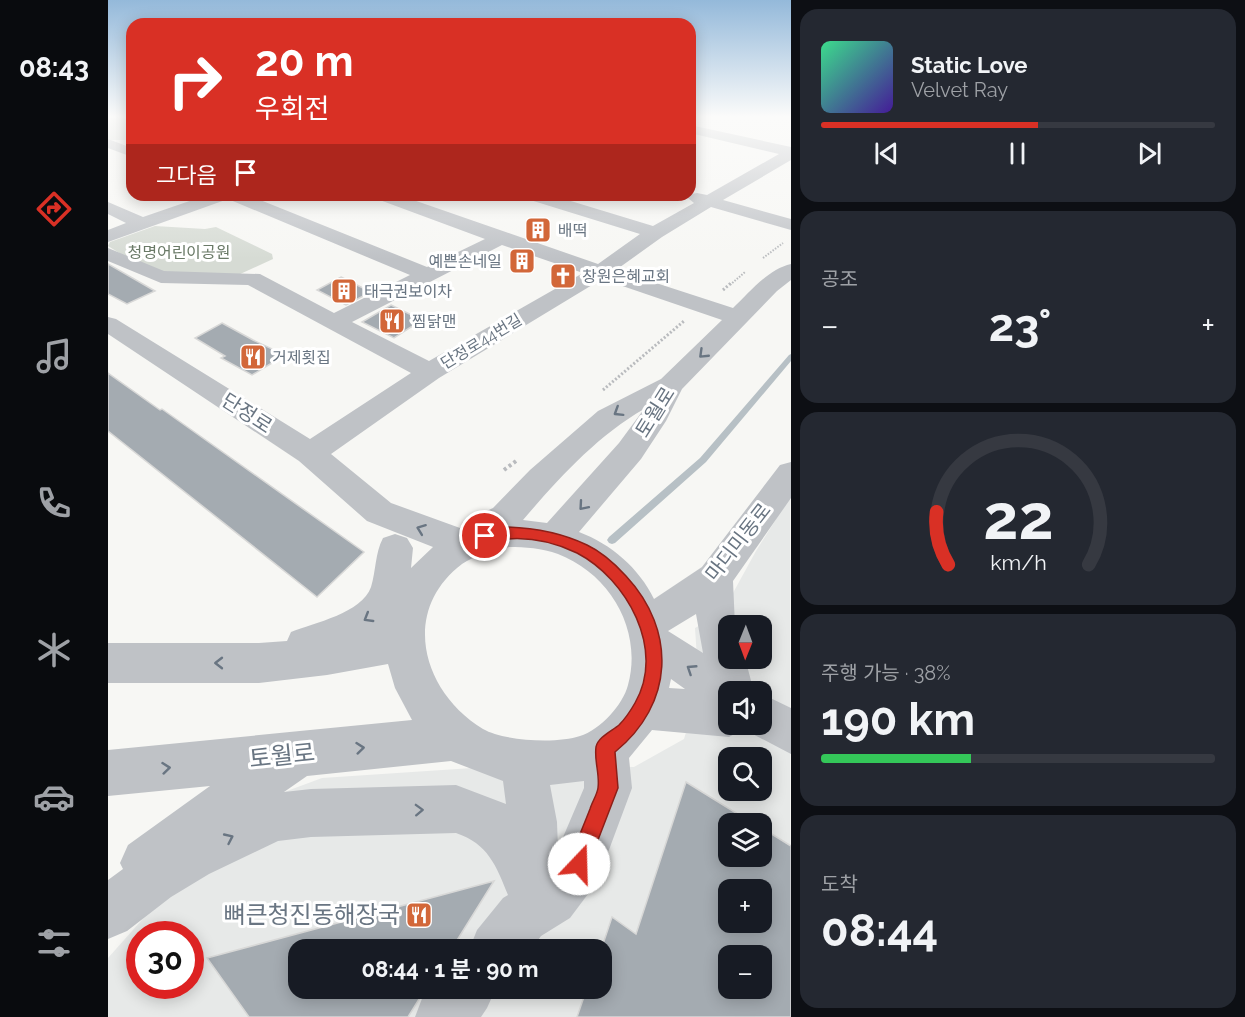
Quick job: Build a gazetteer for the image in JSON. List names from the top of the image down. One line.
{"streets":{"street":["단정로44번길","토월로","단정로","마디미동로"]},"crossings":[["단정로44번길","단정로"]],"parks":["청명어린이공원"],"places":{"building":["배떡","예쁜손네일","태극권보이차"],"church":["창원은혜교회"],"restaurant":["찜닭맨","거제횟집","뼈큰청진동해장국"]},"north":"bottom","page":{"tabs":"08:43","turn":["20 m","우회전"],"song":["Static Love","Velvet Ray"],"then":"그다음","tile":["공조",["주행 가능 · 38%","190 km"],["도착","08:44"]],"heat":["−","23°","+"],"map_buttons":["+","−"],"limit":"30","trip":"08:44 · 1 분 · 90 m","gauge":["22","km/h"]}}
